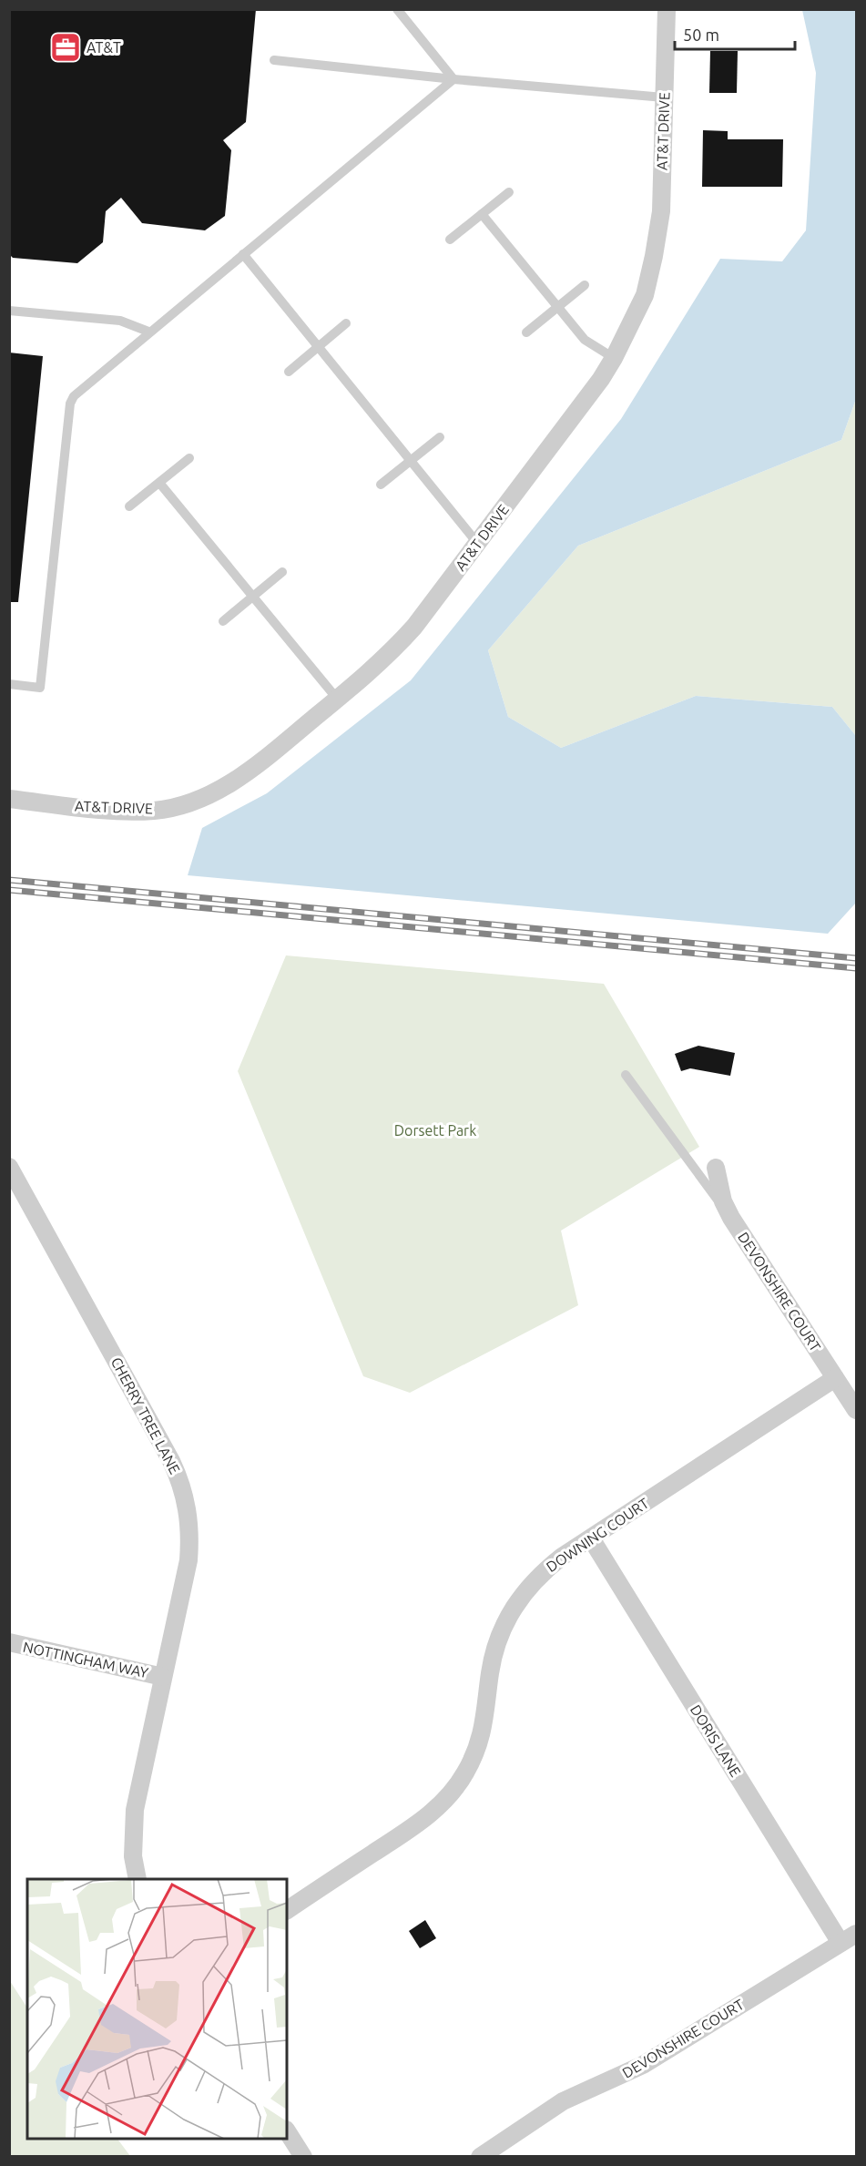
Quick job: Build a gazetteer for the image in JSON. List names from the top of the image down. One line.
{"streets":{"street":["AT&T DRIVE","DEVONSHIRE COURT","CHERRY TREE LANE","DOWNING COURT","NOTTINGHAM WAY","DORIS LANE"]},"crossings":[["DEVONSHIRE COURT","DOWNING COURT"],["DEVONSHIRE COURT","DORIS LANE"],["CHERRY TREE LANE","NOTTINGHAM WAY"],["DOWNING COURT","DORIS LANE"]],"parks":["Dorsett Park"],"places":{"office":["AT&T"]},"scale_bar":"50 m"}
